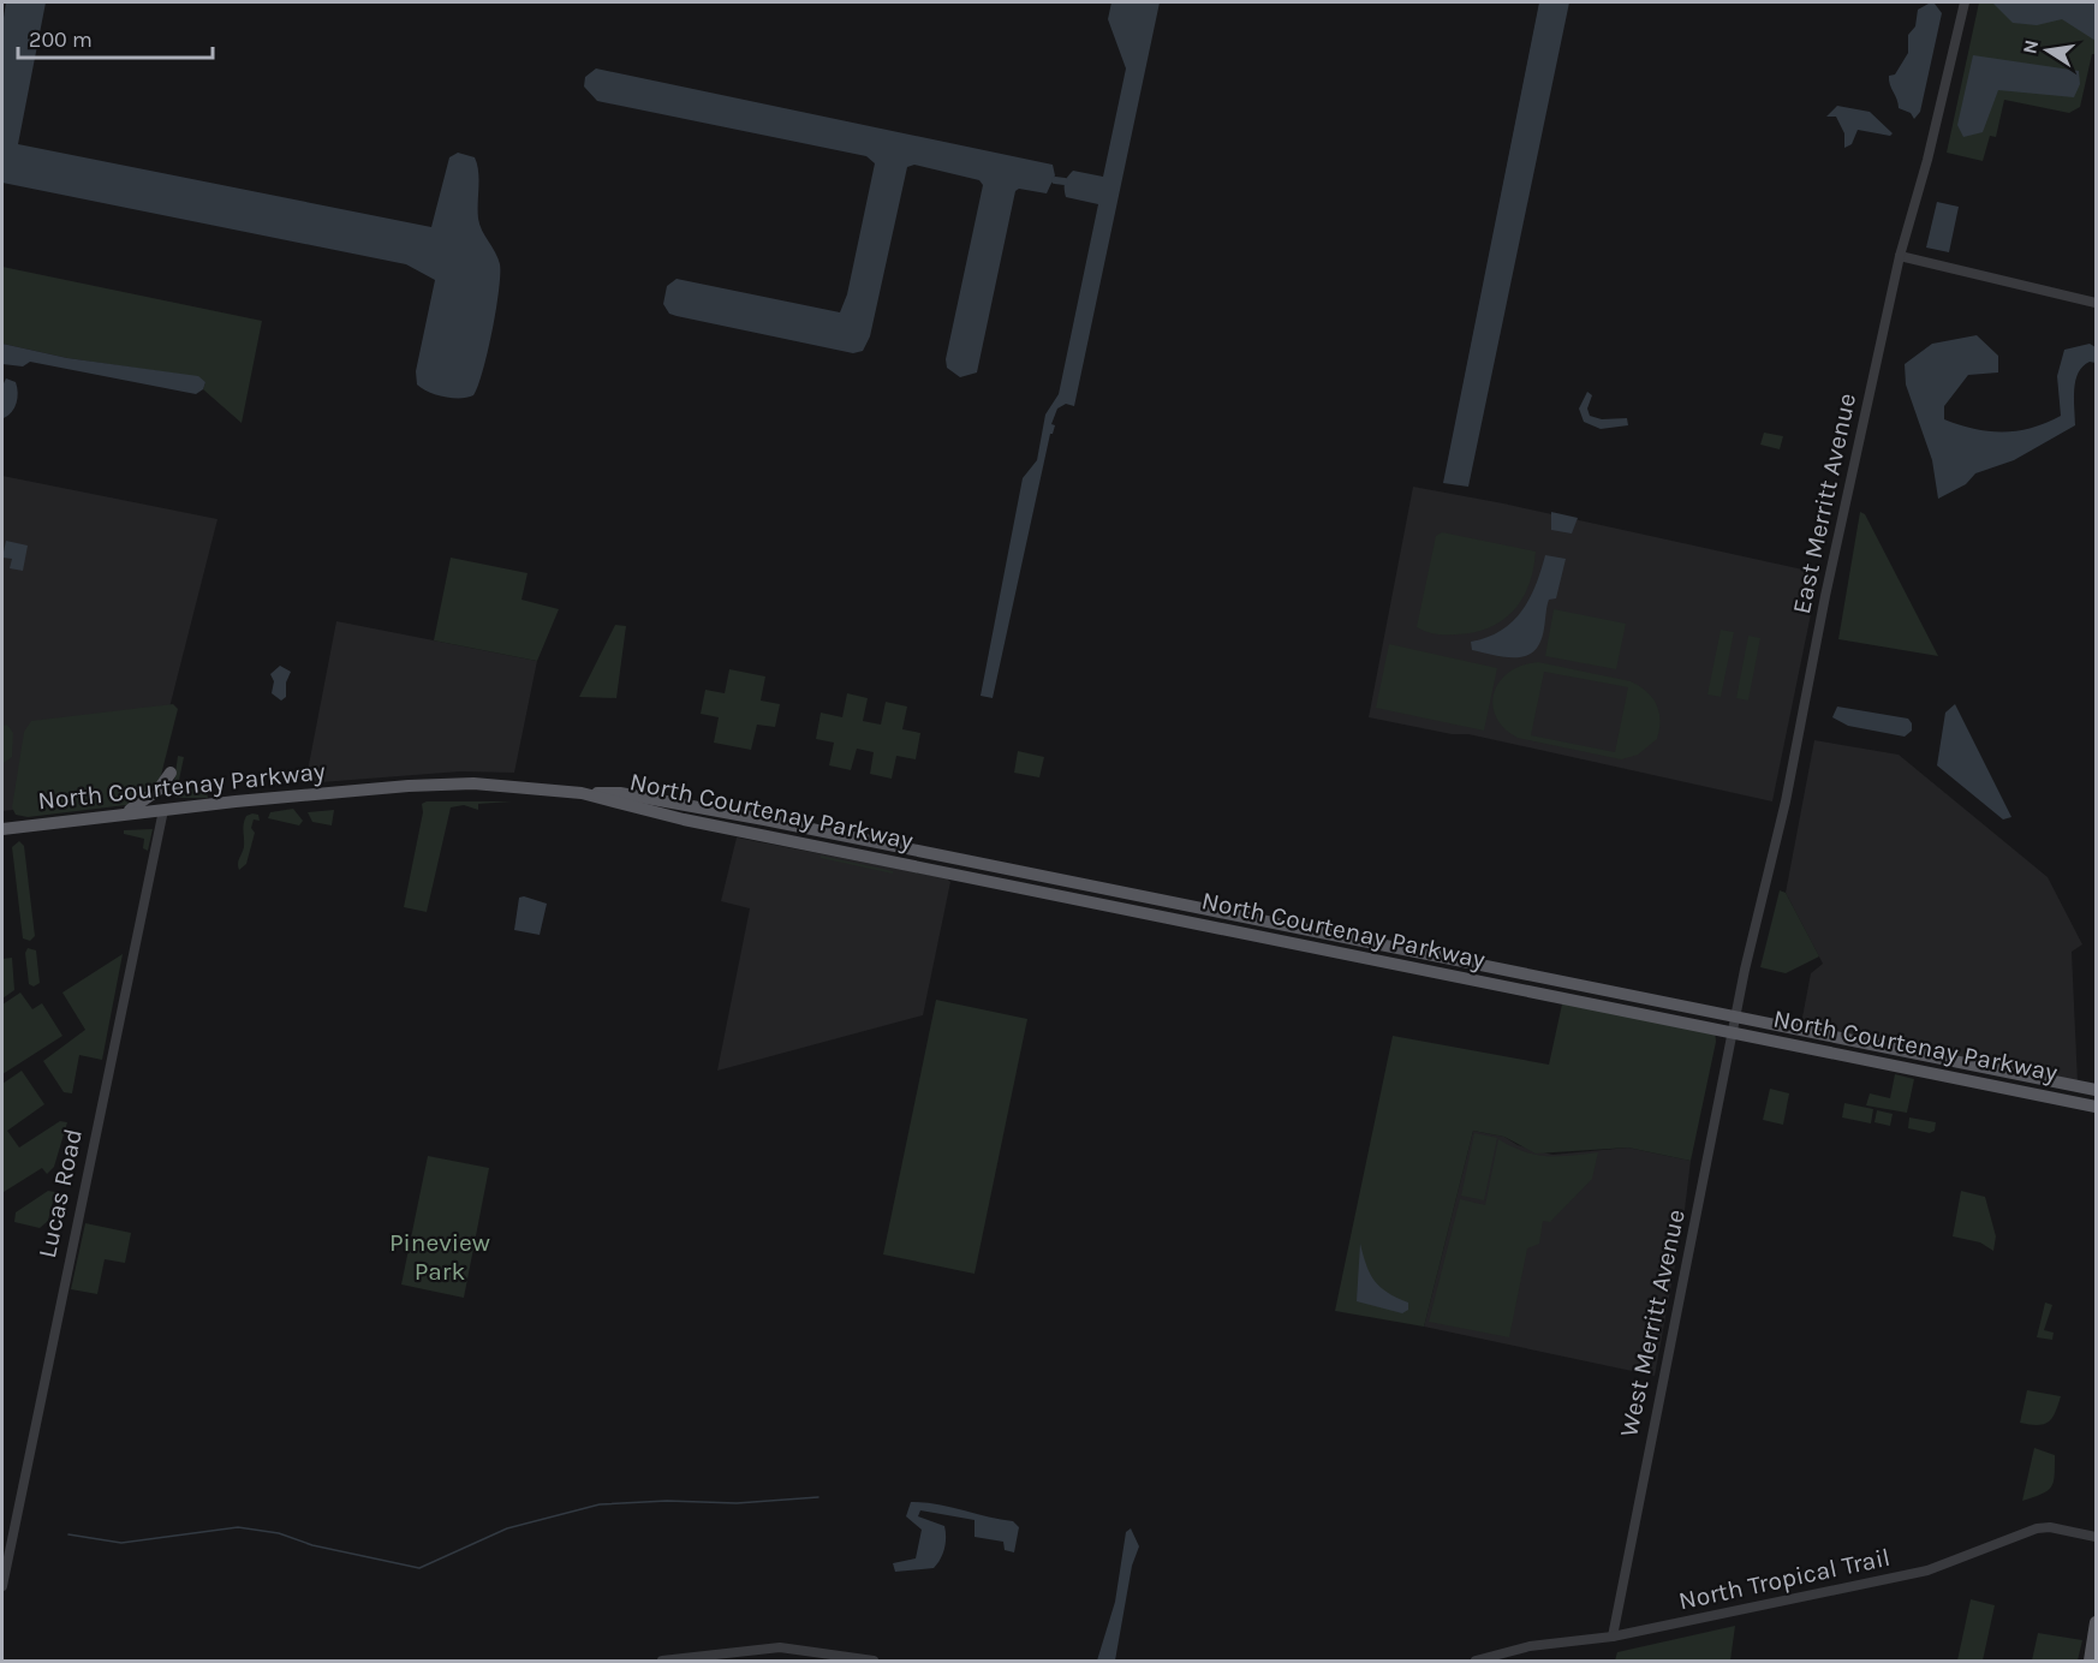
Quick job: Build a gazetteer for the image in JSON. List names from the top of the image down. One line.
{"streets":{"main road":["North Courtenay Parkway"],"street":["East Merritt Avenue","Lucas Road","West Merritt Avenue","North Tropical Trail"]},"crossings":[["East Merritt Avenue","North Courtenay Parkway"],["East Merritt Avenue","West Merritt Avenue"],["North Courtenay Parkway","Lucas Road"],["North Courtenay Parkway","West Merritt Avenue"],["West Merritt Avenue","North Tropical Trail"]],"parks":["Pineview Park"],"scale_bar":"200 m","north":"left"}
